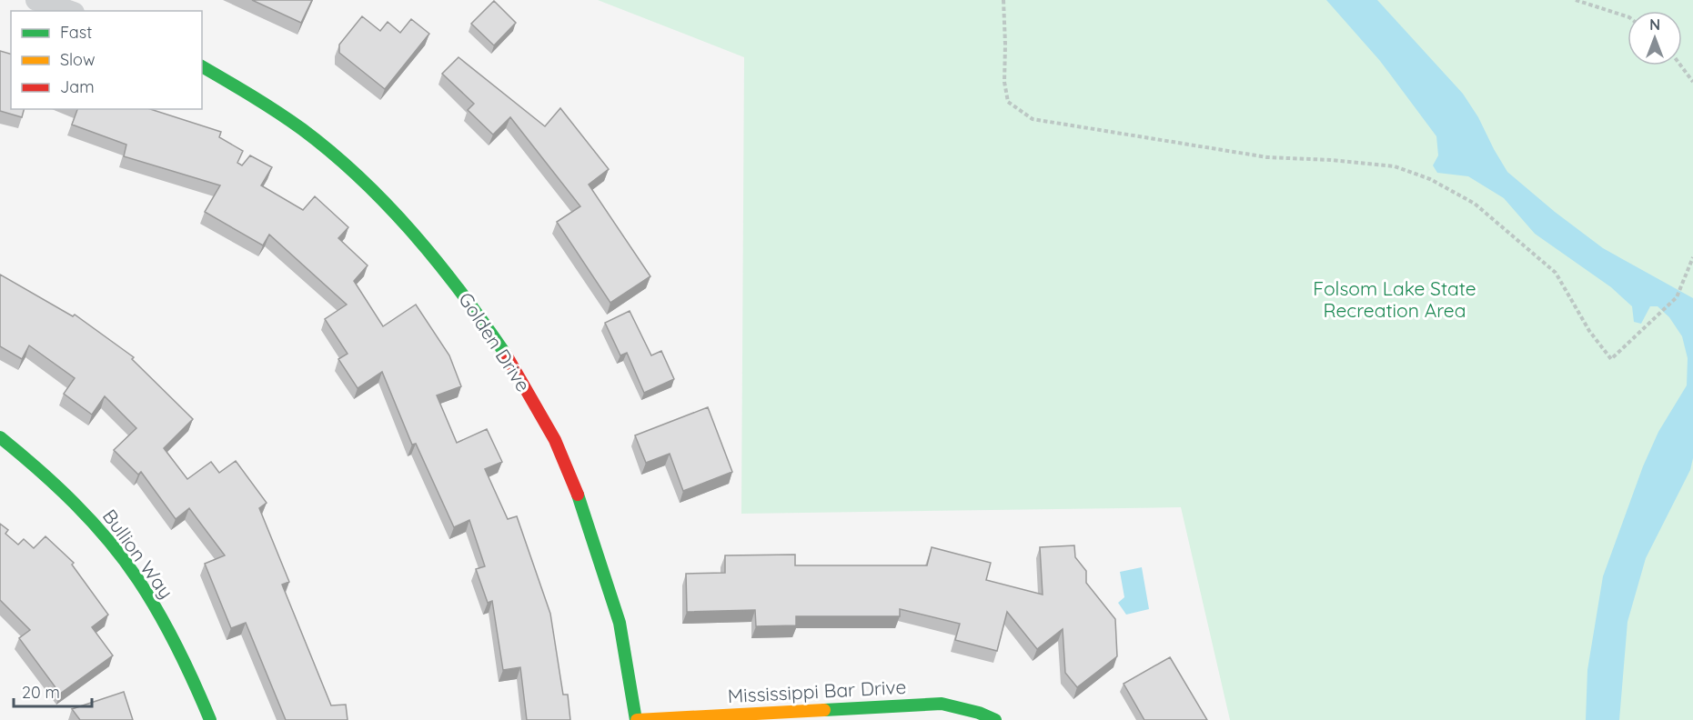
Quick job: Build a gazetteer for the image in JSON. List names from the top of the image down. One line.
{"streets":{"street":["Golden Drive","Bullion Way","Mississippi Bar Drive"]},"crossings":[["Golden Drive","Mississippi Bar Drive"]],"parks":["Folsom Lake State Recreation Area"],"legend":["Fast","Slow","Jam"],"scale_bar":"20 m","north":"top"}
